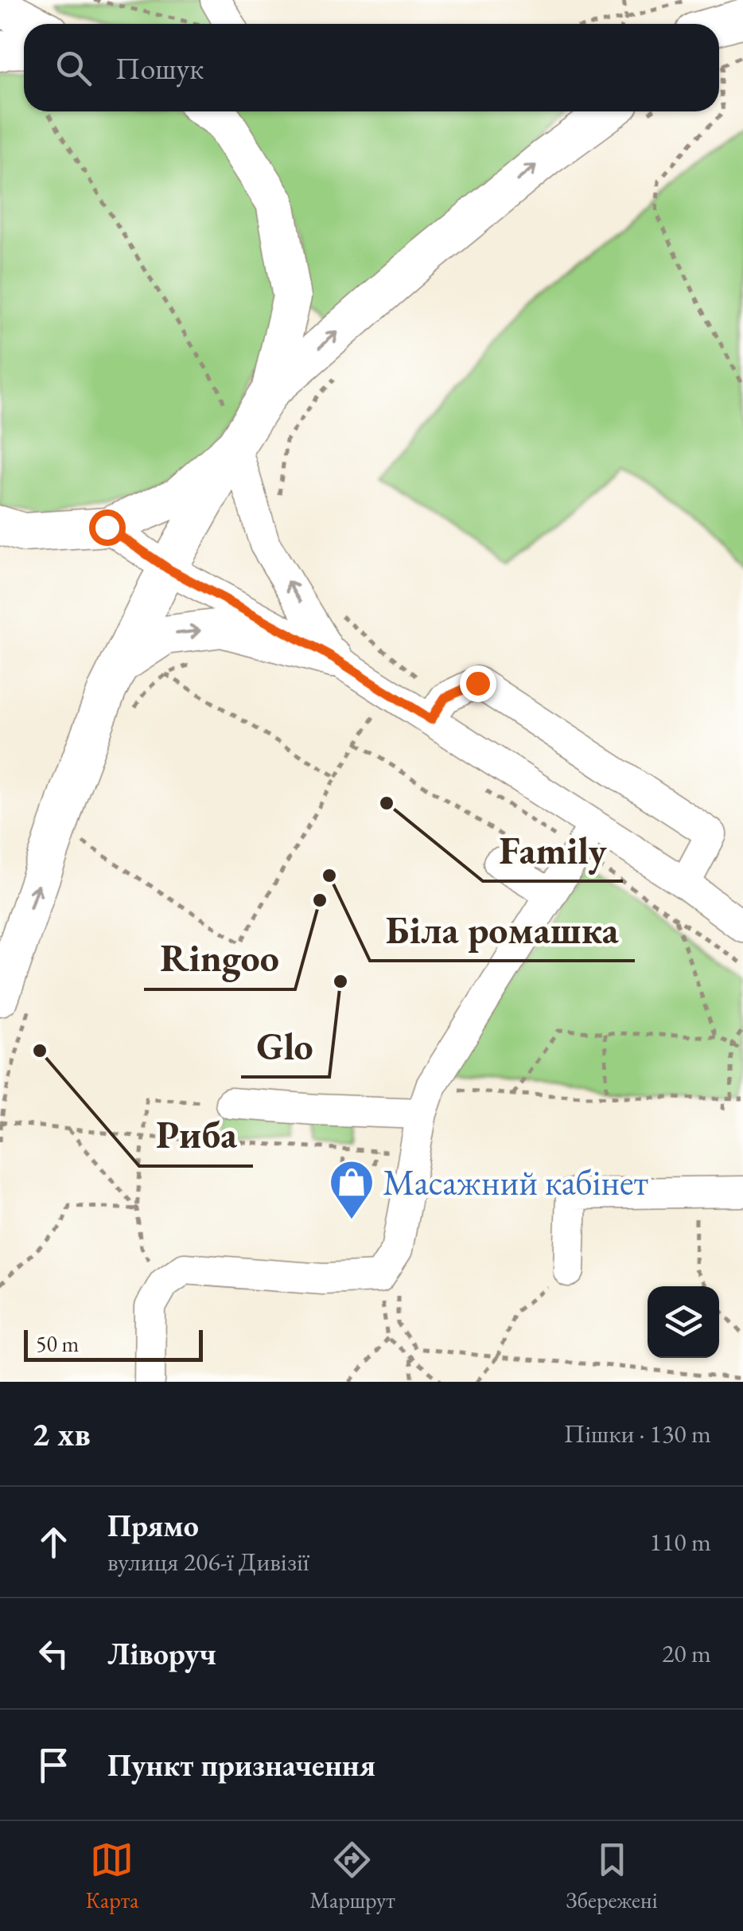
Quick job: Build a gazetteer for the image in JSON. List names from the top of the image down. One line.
{"places":{"other":["Family","Біла ромашка","Ringoo","Glo","Риба"],"shop":["Масажний кабінет"]},"scale_bar":"50 m","page":{"search":"Пошук","scale":"50 m","heading":["2 хв","Пішки · 130 m"],"list":[["Прямо","вулиця 206-ї Дивізії","110 m"],["Ліворуч","20 m"],"Пункт призначення"],"nav":["Карта","Маршрут","Збережені"]}}
